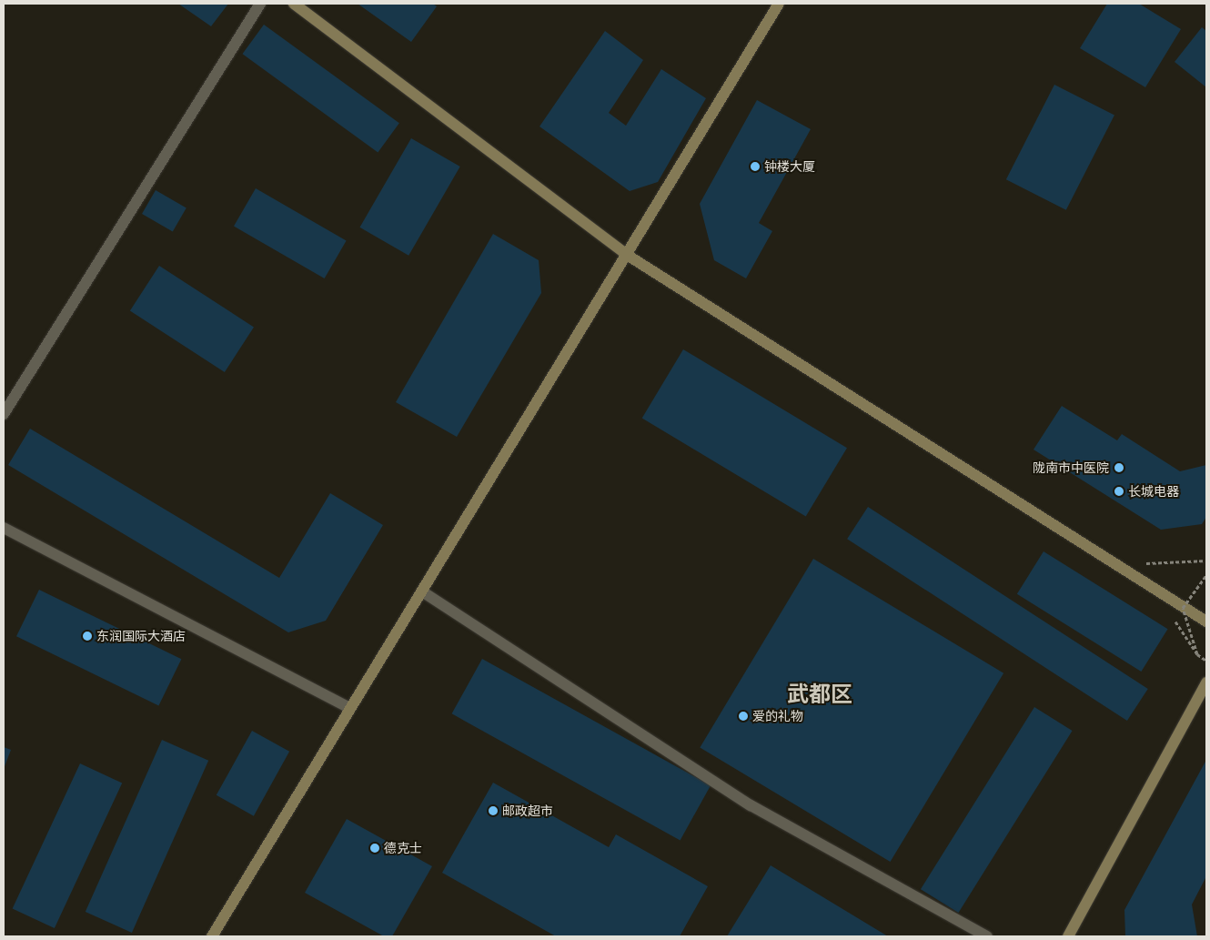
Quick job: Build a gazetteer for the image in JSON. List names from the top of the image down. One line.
{"districts":["武都区"],"places":["钟楼大厦","陇南市中医院","长城电器","东润国际大酒店","爱的礼物","邮政超市","德克士"]}
